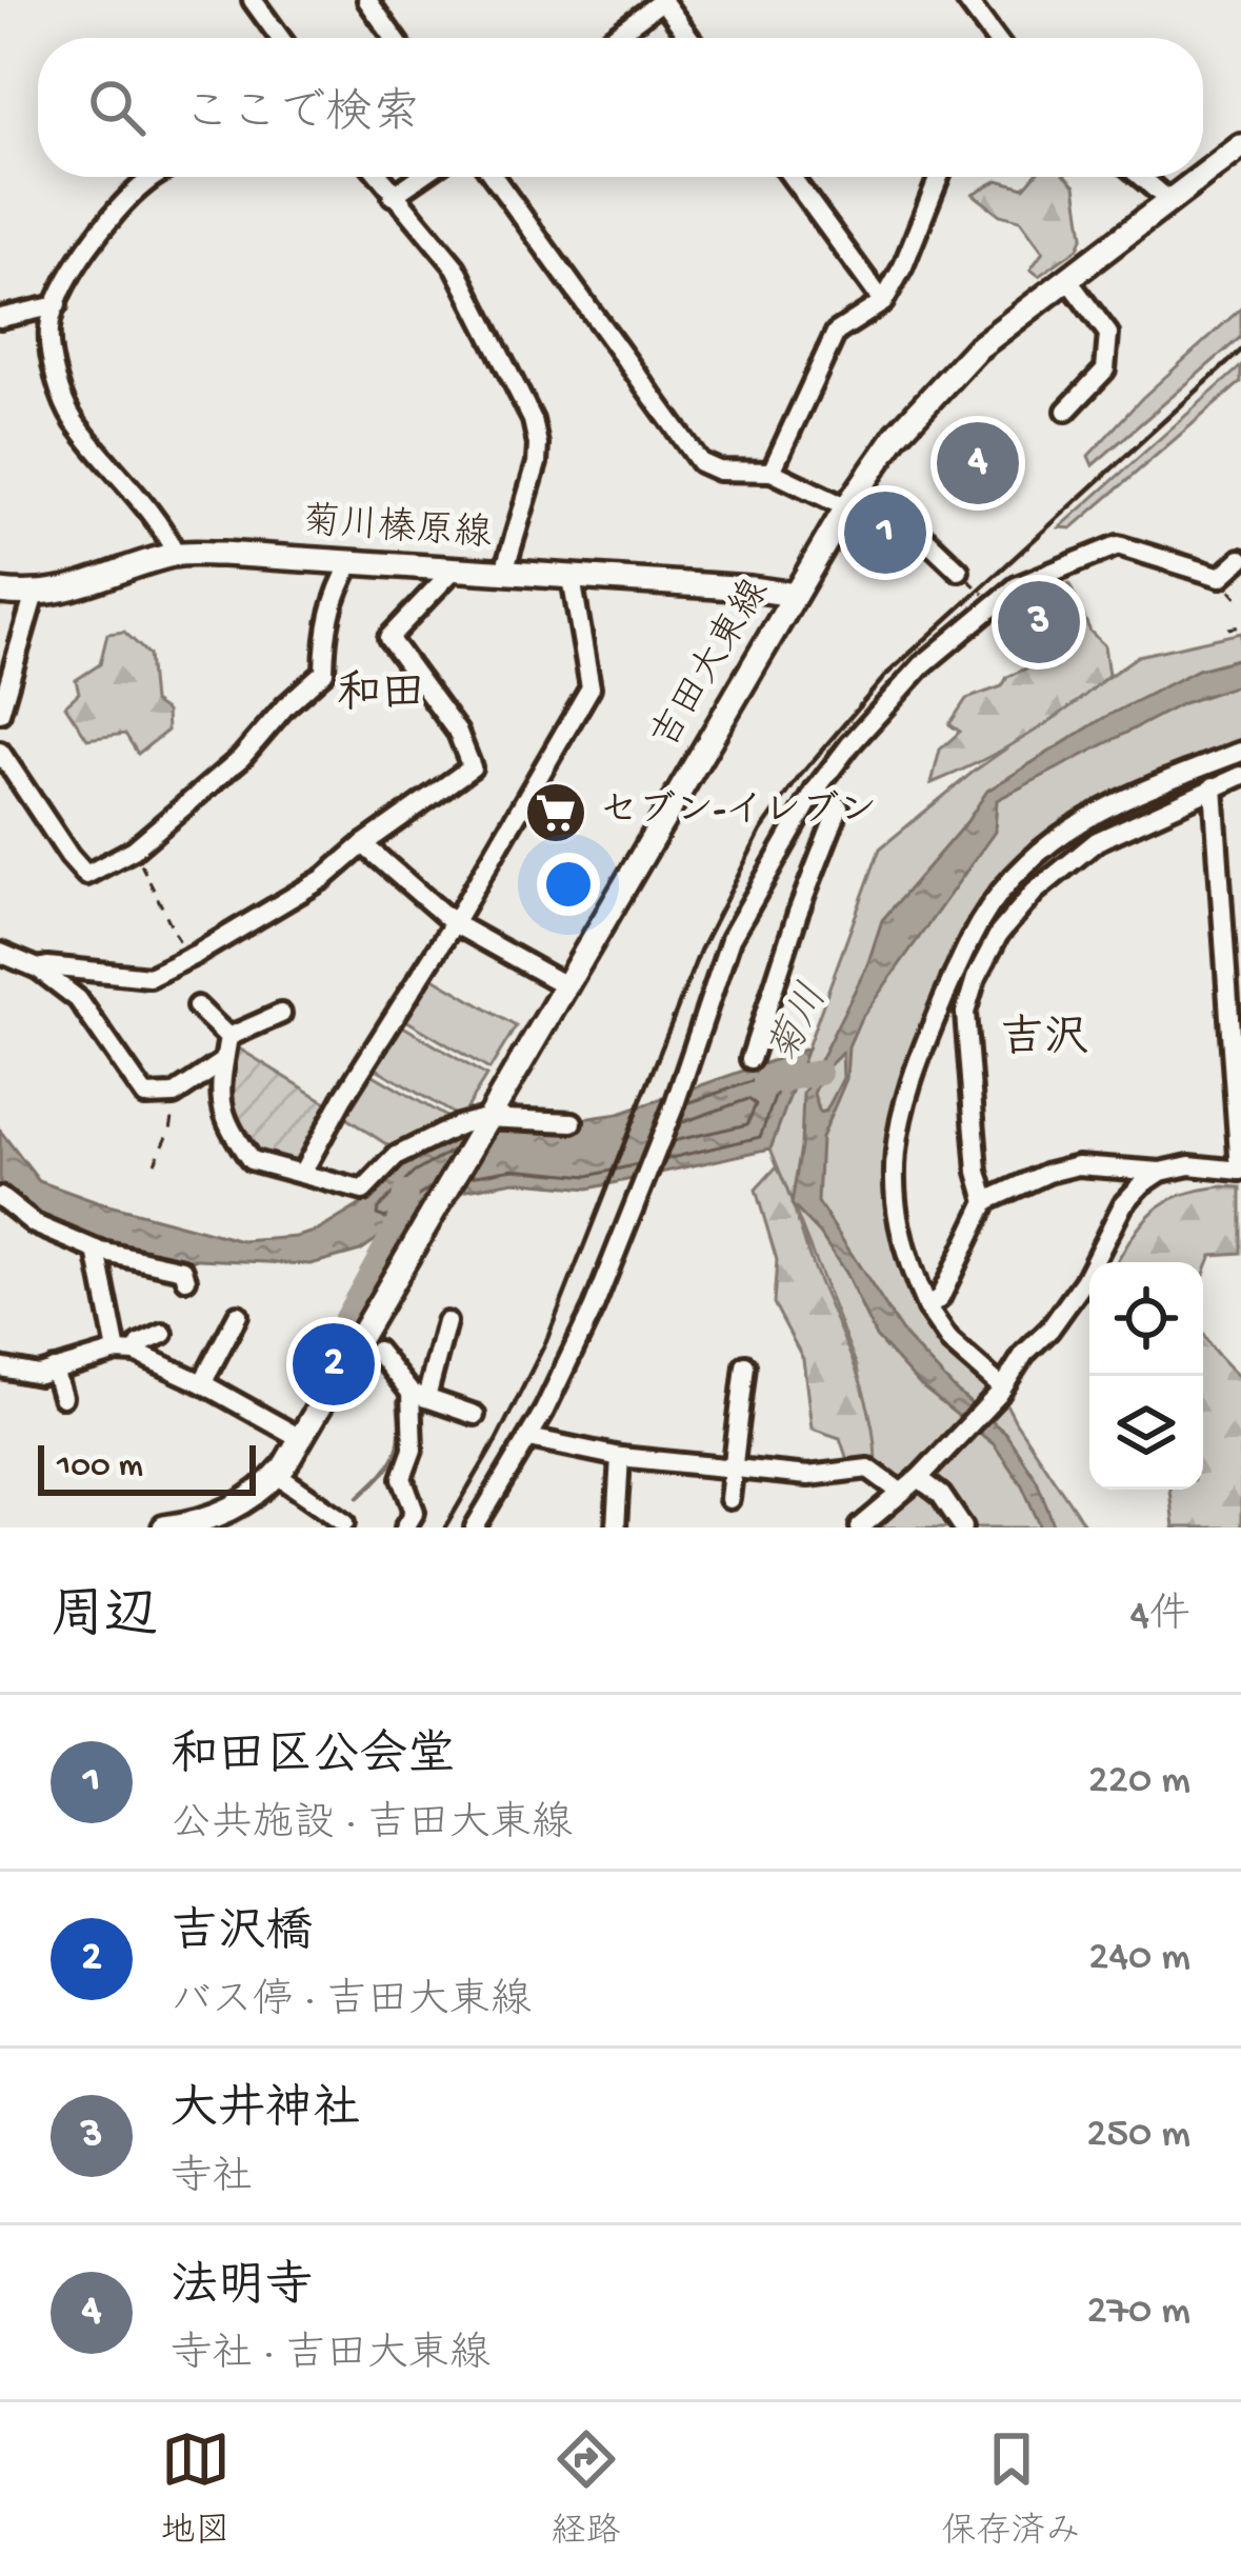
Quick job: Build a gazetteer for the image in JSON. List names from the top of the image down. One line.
{"streets":{"main road":["菊川榛原線","吉田大東線"]},"crossings":[["菊川榛原線","吉田大東線"]],"districts":["和田","吉沢"],"water":["菊川"],"places":{"supermarket":["セブン-イレブン"]},"scale_bar":"100 m","page":{"search":"ここで検索","pins":["4","1","3","2"],"scale":"100 m","heading":["周辺","4件"],"list":[{"mark":"1","name":"和田区公会堂","note":"公共施設 · 吉田大東線","value":"220 m"},{"mark":"2","name":"吉沢橋","note":"バス停 · 吉田大東線","value":"240 m"},{"mark":"3","name":"大井神社","note":"寺社","value":"250 m"},{"mark":"4","name":"法明寺","note":"寺社 · 吉田大東線","value":"270 m"}],"nav":["地図","経路","保存済み"]}}
